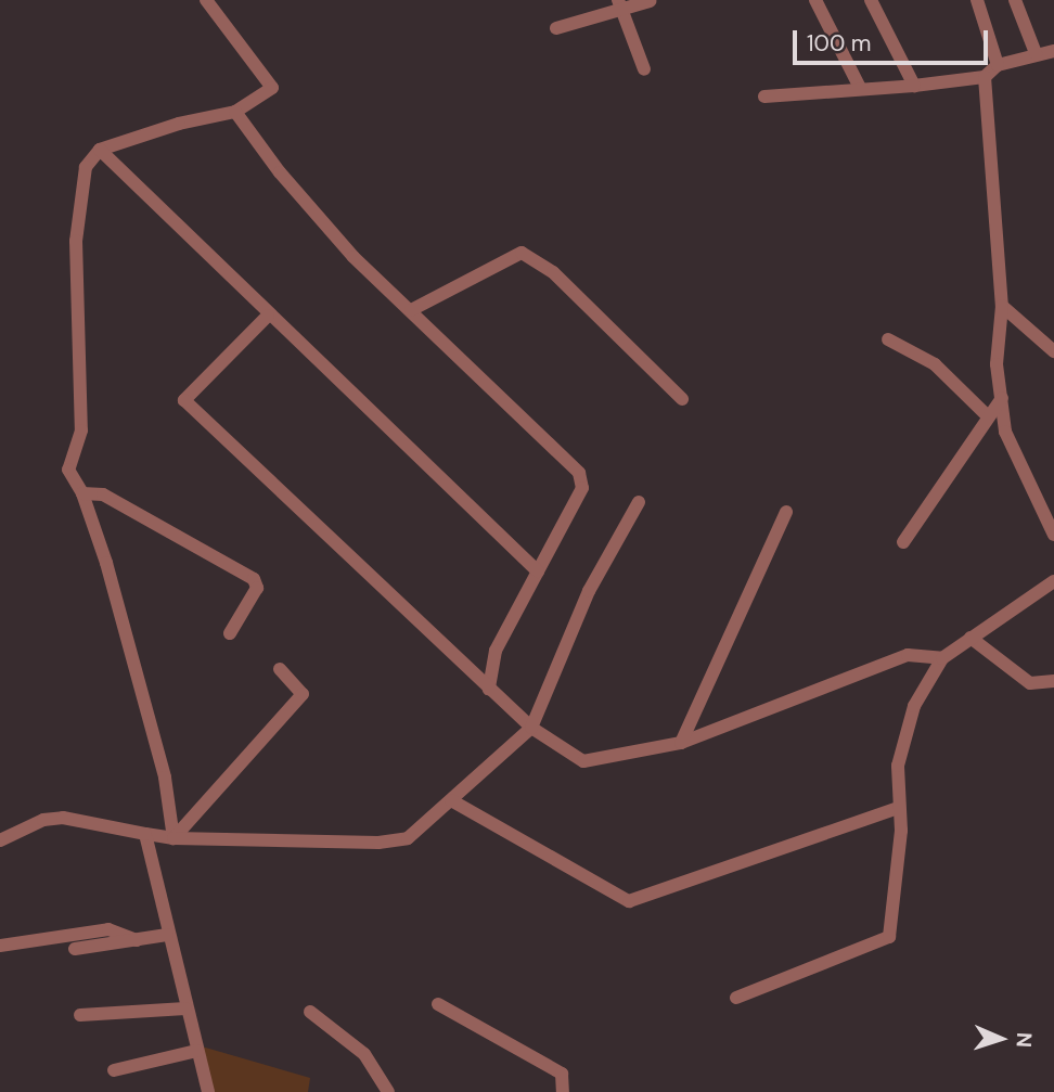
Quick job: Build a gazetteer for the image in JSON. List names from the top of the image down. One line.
{"scale_bar":"100 m","north":"right"}
